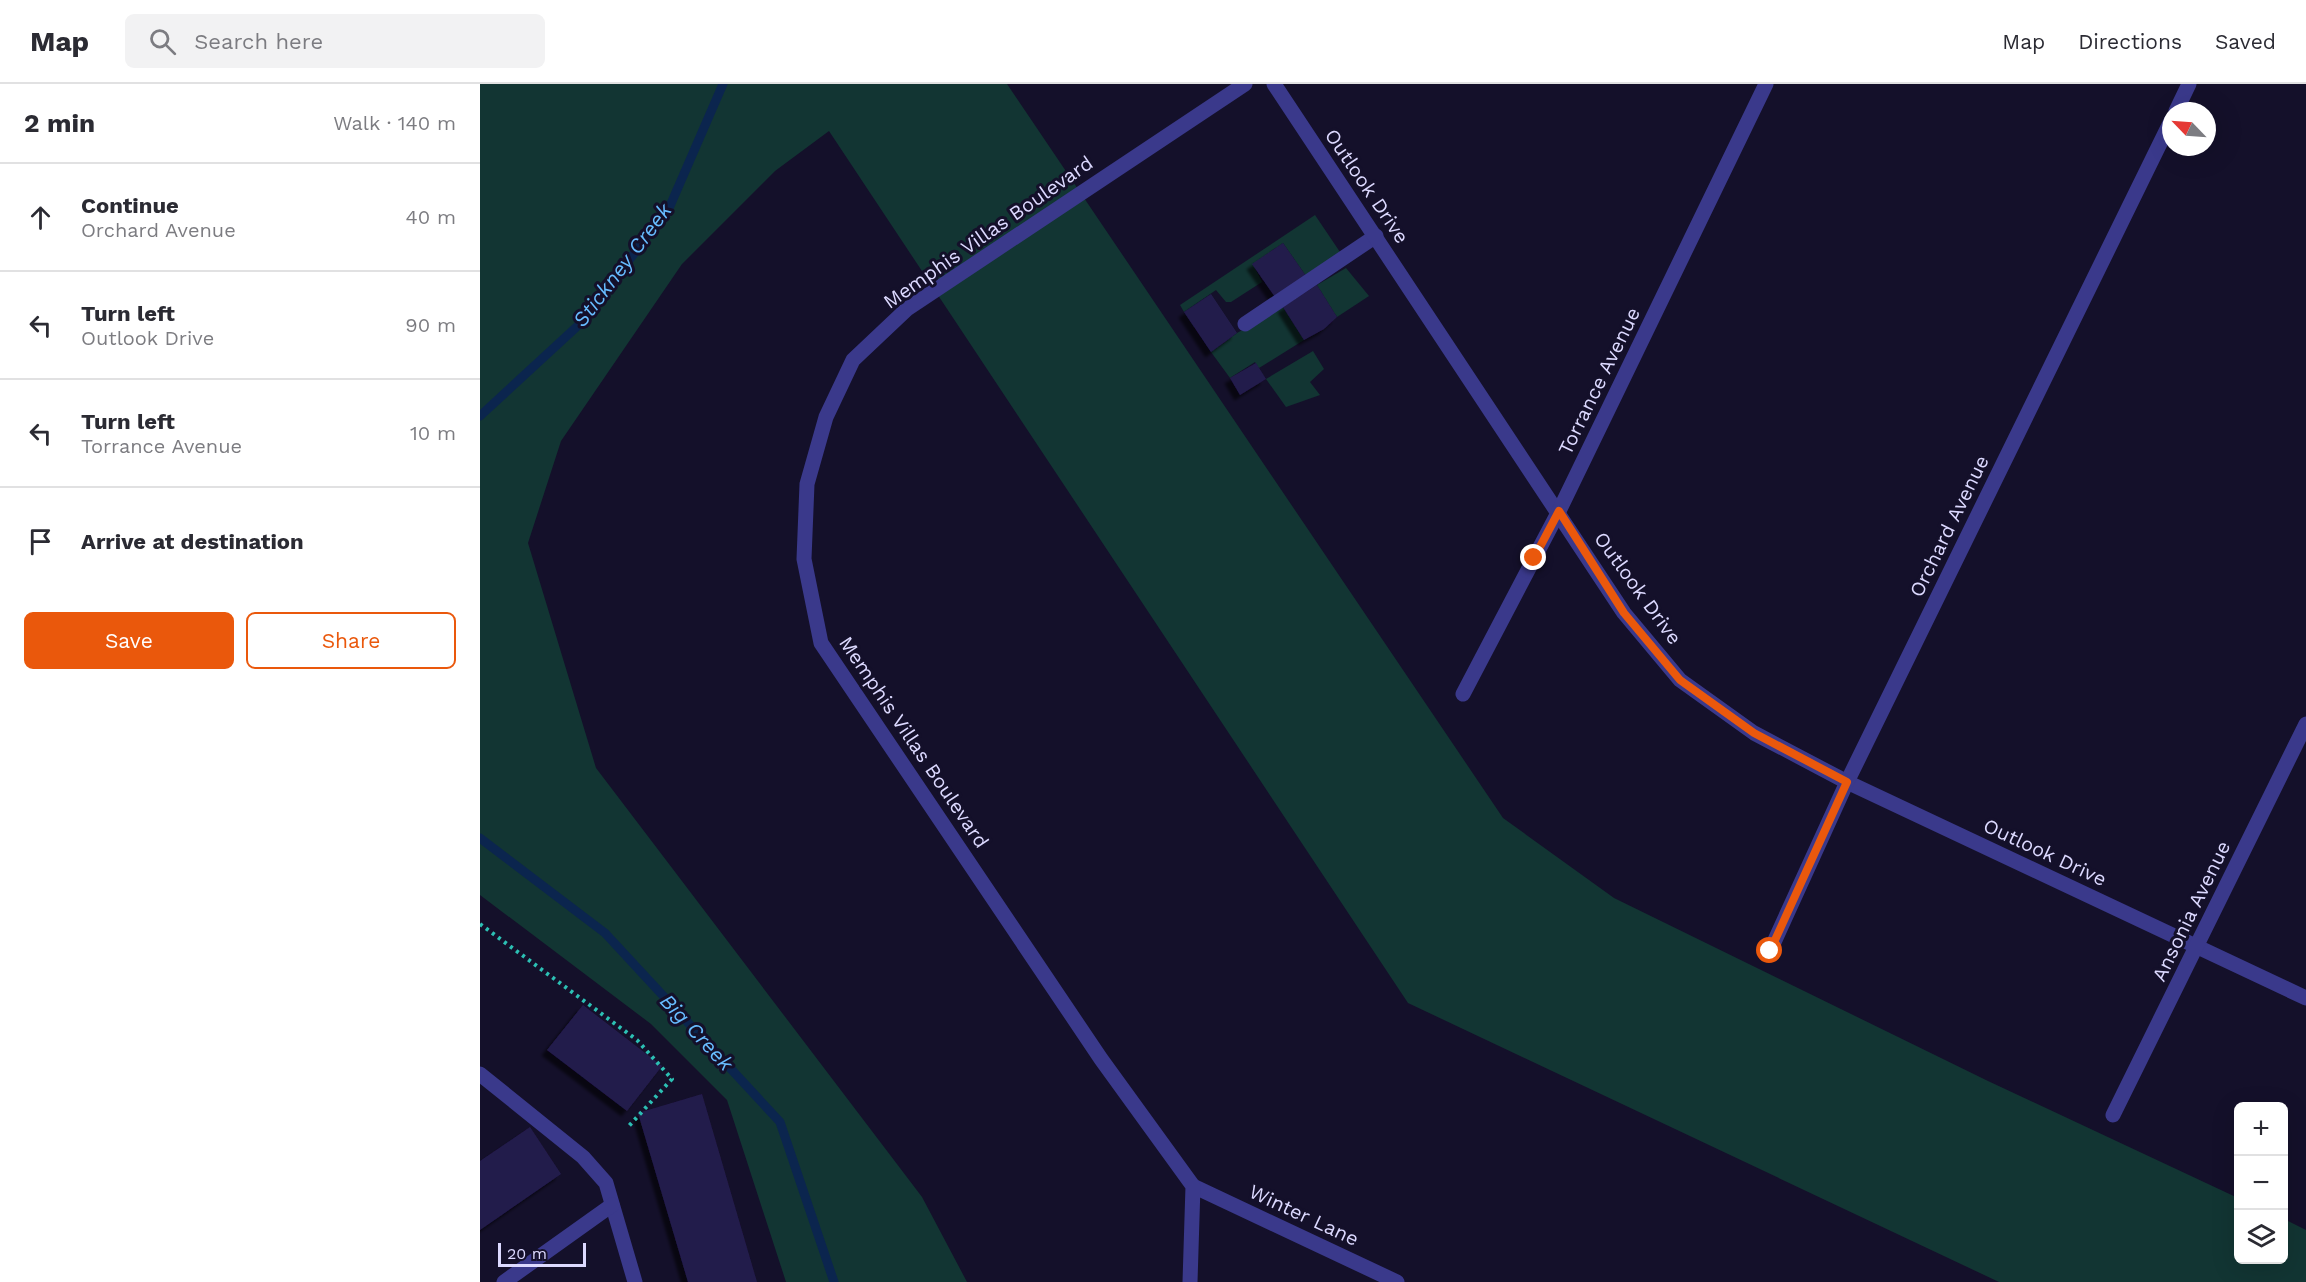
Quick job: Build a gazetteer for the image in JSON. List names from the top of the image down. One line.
{"streets":{"street":["Outlook Drive","Memphis Villas Boulevard","Torrance Avenue","Orchard Avenue","Ansonia Avenue","Winter Lane"]},"crossings":[["Outlook Drive","Torrance Avenue"],["Outlook Drive","Orchard Avenue"],["Outlook Drive","Ansonia Avenue"],["Memphis Villas Boulevard","Winter Lane"]],"water":["Stickney Creek","Big Creek"],"scale_bar":"20 m","north":"top left","page":{"header":"Map","search":"Search here","nav":["Map","Directions","Saved"],"heading":["2 min","Walk · 140 m"],"list":[["Continue","Orchard Avenue","40 m"],["Turn left","Outlook Drive","90 m"],["Turn left","Torrance Avenue","10 m"],"Arrive at destination"],"buttons":["Save","Share"],"map_buttons":["+","−"],"scale":"20 m"}}
